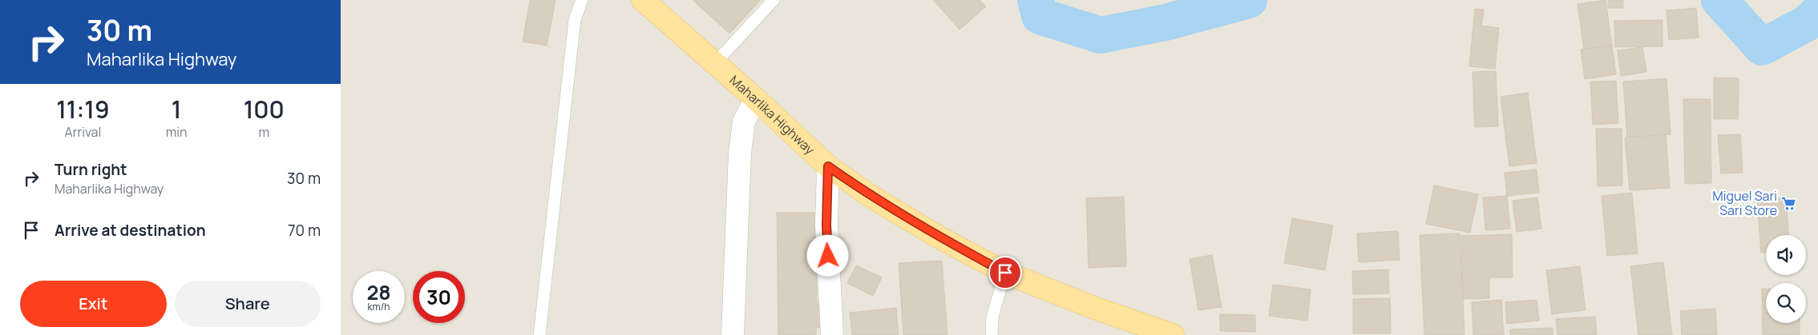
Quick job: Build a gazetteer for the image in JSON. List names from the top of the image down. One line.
{"streets":{"main road":["Maharlika Highway"]},"places":{"supermarket":["Miguel Sari Sari Store"]},"page":{"turn":["30 m","Maharlika Highway"],"eta":["11:19","Arrival","1","min","100","m"],"list":[{"name":"Turn right","note":"Maharlika Highway","value":"30 m"},{"name":"Arrive at destination","value":"70 m"}],"speed":"28 km/h","limit":"30","buttons":["Exit","Share"]}}
